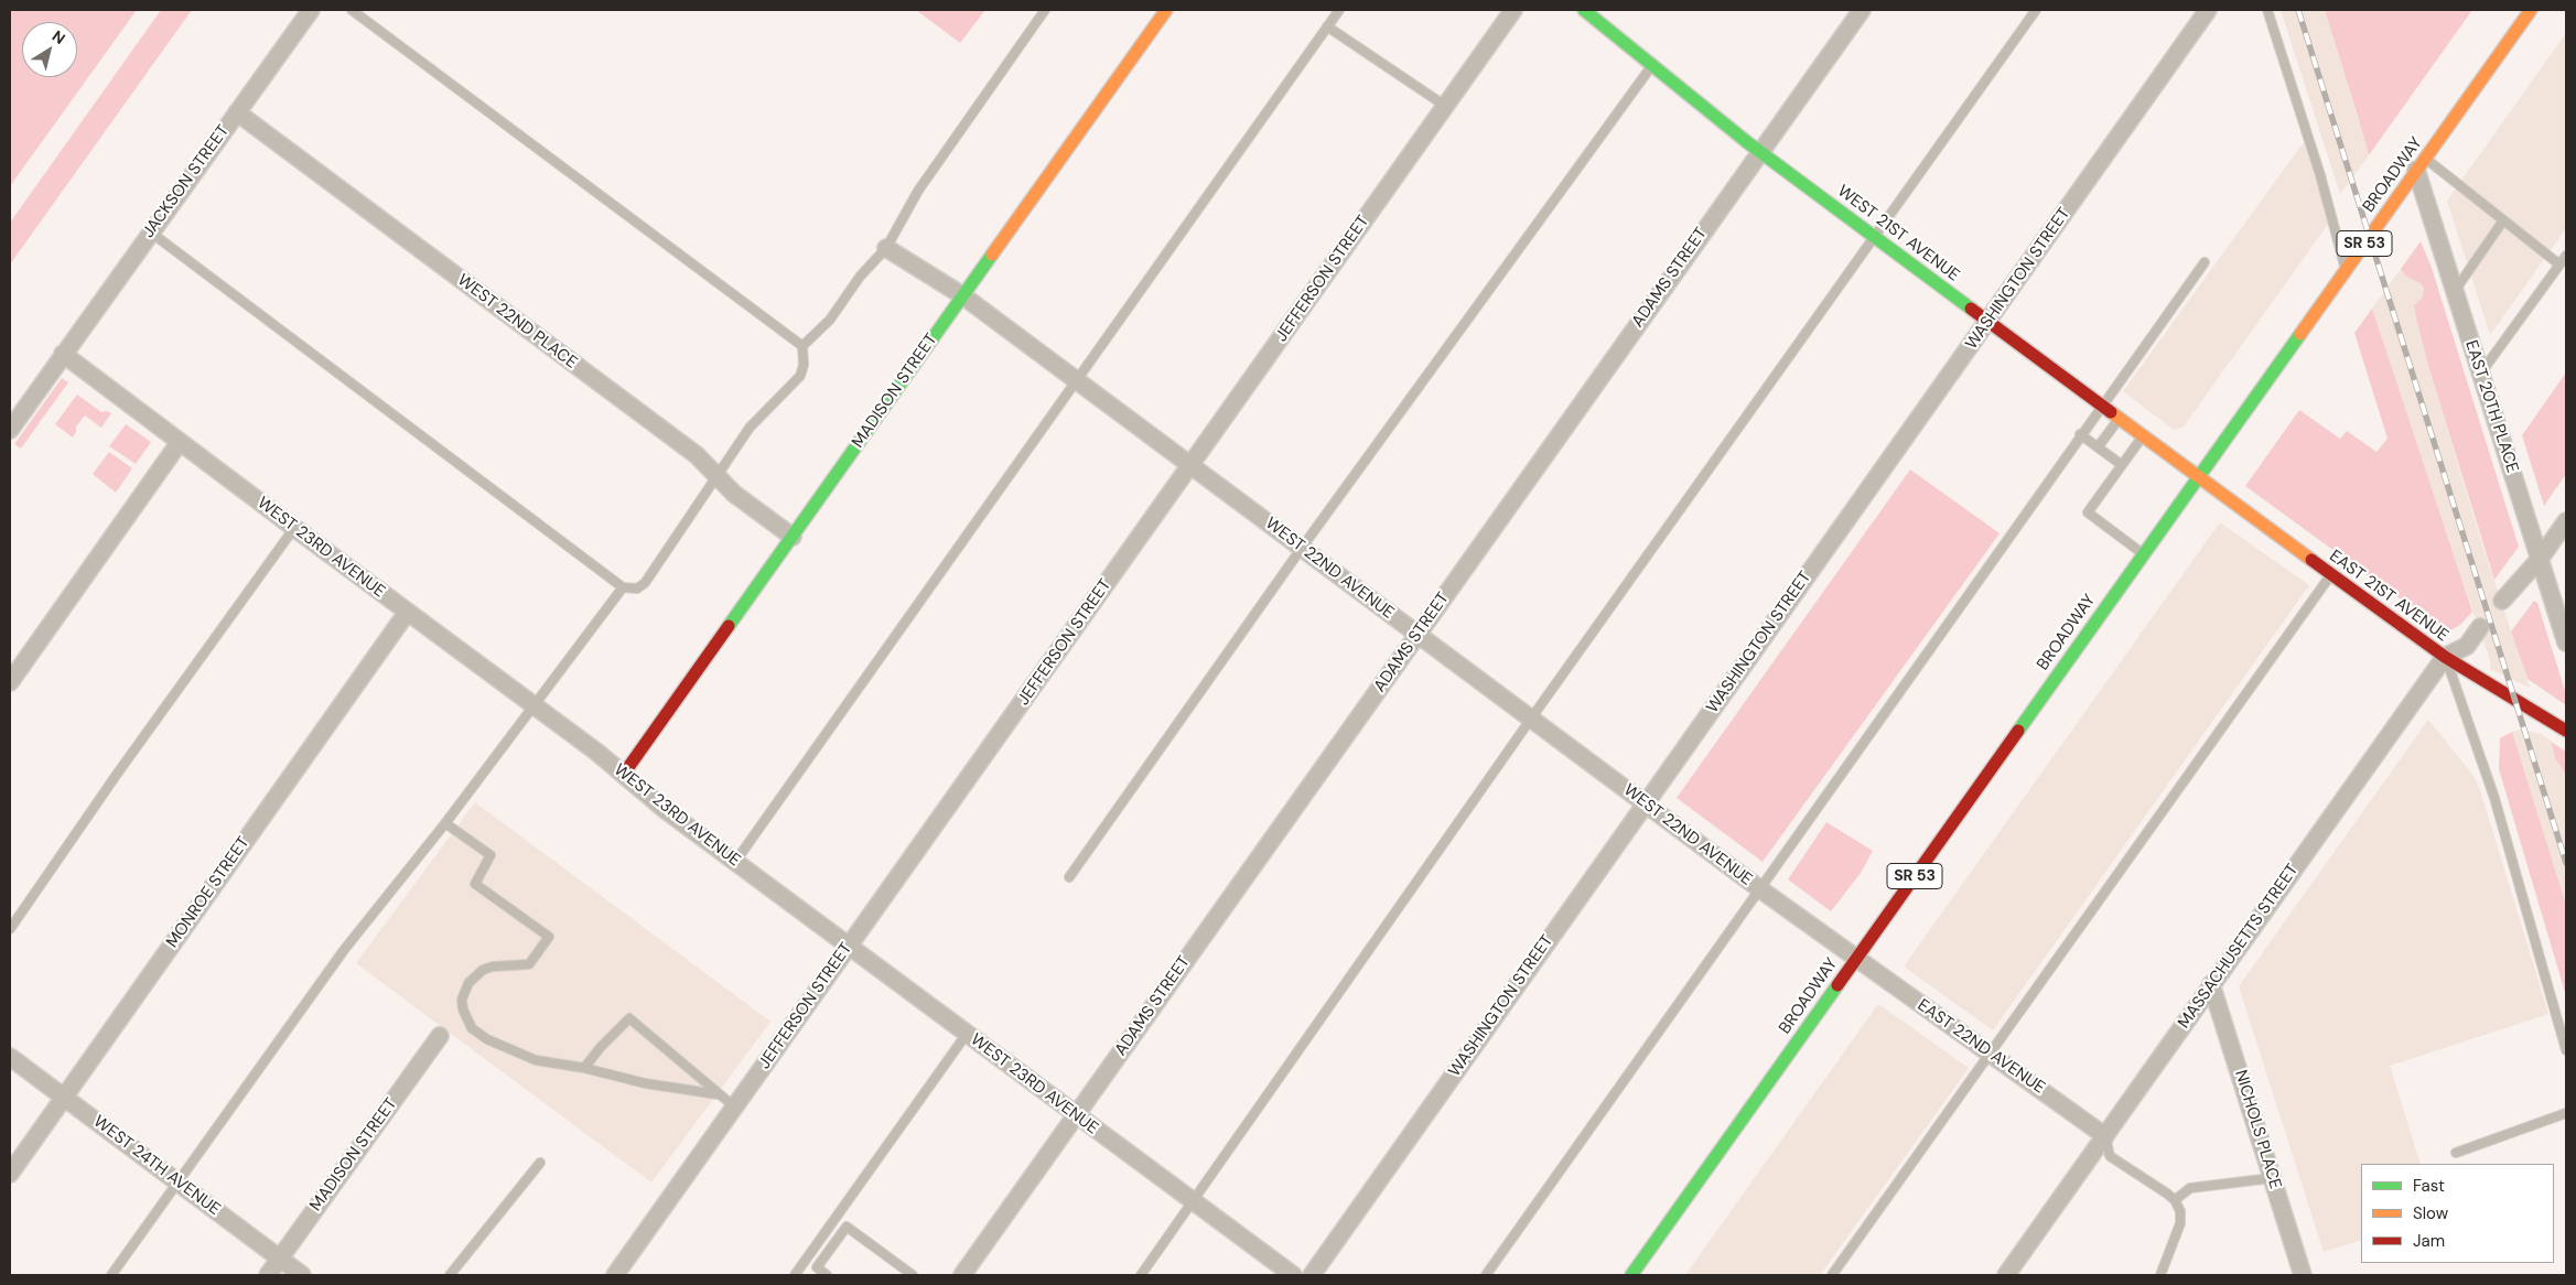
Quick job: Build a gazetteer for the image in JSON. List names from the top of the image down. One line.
{"streets":{"street":["BROADWAY","JACKSON STREET","WEST 21ST AVENUE","SR 53","ADAMS STREET","JEFFERSON STREET","WASHINGTON STREET","WEST 22ND PLACE","MADISON STREET","EAST 20TH PLACE","WEST 23RD AVENUE","WEST 22ND AVENUE","EAST 21ST AVENUE","MONROE STREET","MASSACHUSETTS STREET","EAST 22ND AVENUE","NICHOLS PLACE","WEST 24TH AVENUE"]},"crossings":[["BROADWAY","WEST 21ST AVENUE"],["BROADWAY","EAST 20TH PLACE"],["BROADWAY","WEST 22ND AVENUE"],["BROADWAY","EAST 21ST AVENUE"],["BROADWAY","EAST 22ND AVENUE"],["JACKSON STREET","WEST 22ND PLACE"],["JACKSON STREET","WEST 23RD AVENUE"],["WEST 21ST AVENUE","ADAMS STREET"],["WEST 21ST AVENUE","WASHINGTON STREET"],["WEST 21ST AVENUE","EAST 21ST AVENUE"],["ADAMS STREET","WEST 23RD AVENUE"],["ADAMS STREET","WEST 22ND AVENUE"],["JEFFERSON STREET","WEST 23RD AVENUE"],["JEFFERSON STREET","WEST 22ND AVENUE"],["WASHINGTON STREET","WEST 22ND AVENUE"],["WEST 22ND PLACE","MADISON STREET"],["MADISON STREET","WEST 23RD AVENUE"],["MADISON STREET","WEST 22ND AVENUE"],["MADISON STREET","WEST 24TH AVENUE"],["WEST 23RD AVENUE","MONROE STREET"],["WEST 22ND AVENUE","EAST 22ND AVENUE"],["EAST 21ST AVENUE","MASSACHUSETTS STREET"],["MONROE STREET","WEST 24TH AVENUE"],["MASSACHUSETTS STREET","EAST 22ND AVENUE"],["MASSACHUSETTS STREET","NICHOLS PLACE"]],"legend":["Fast","Slow","Jam"],"north":"top right"}
